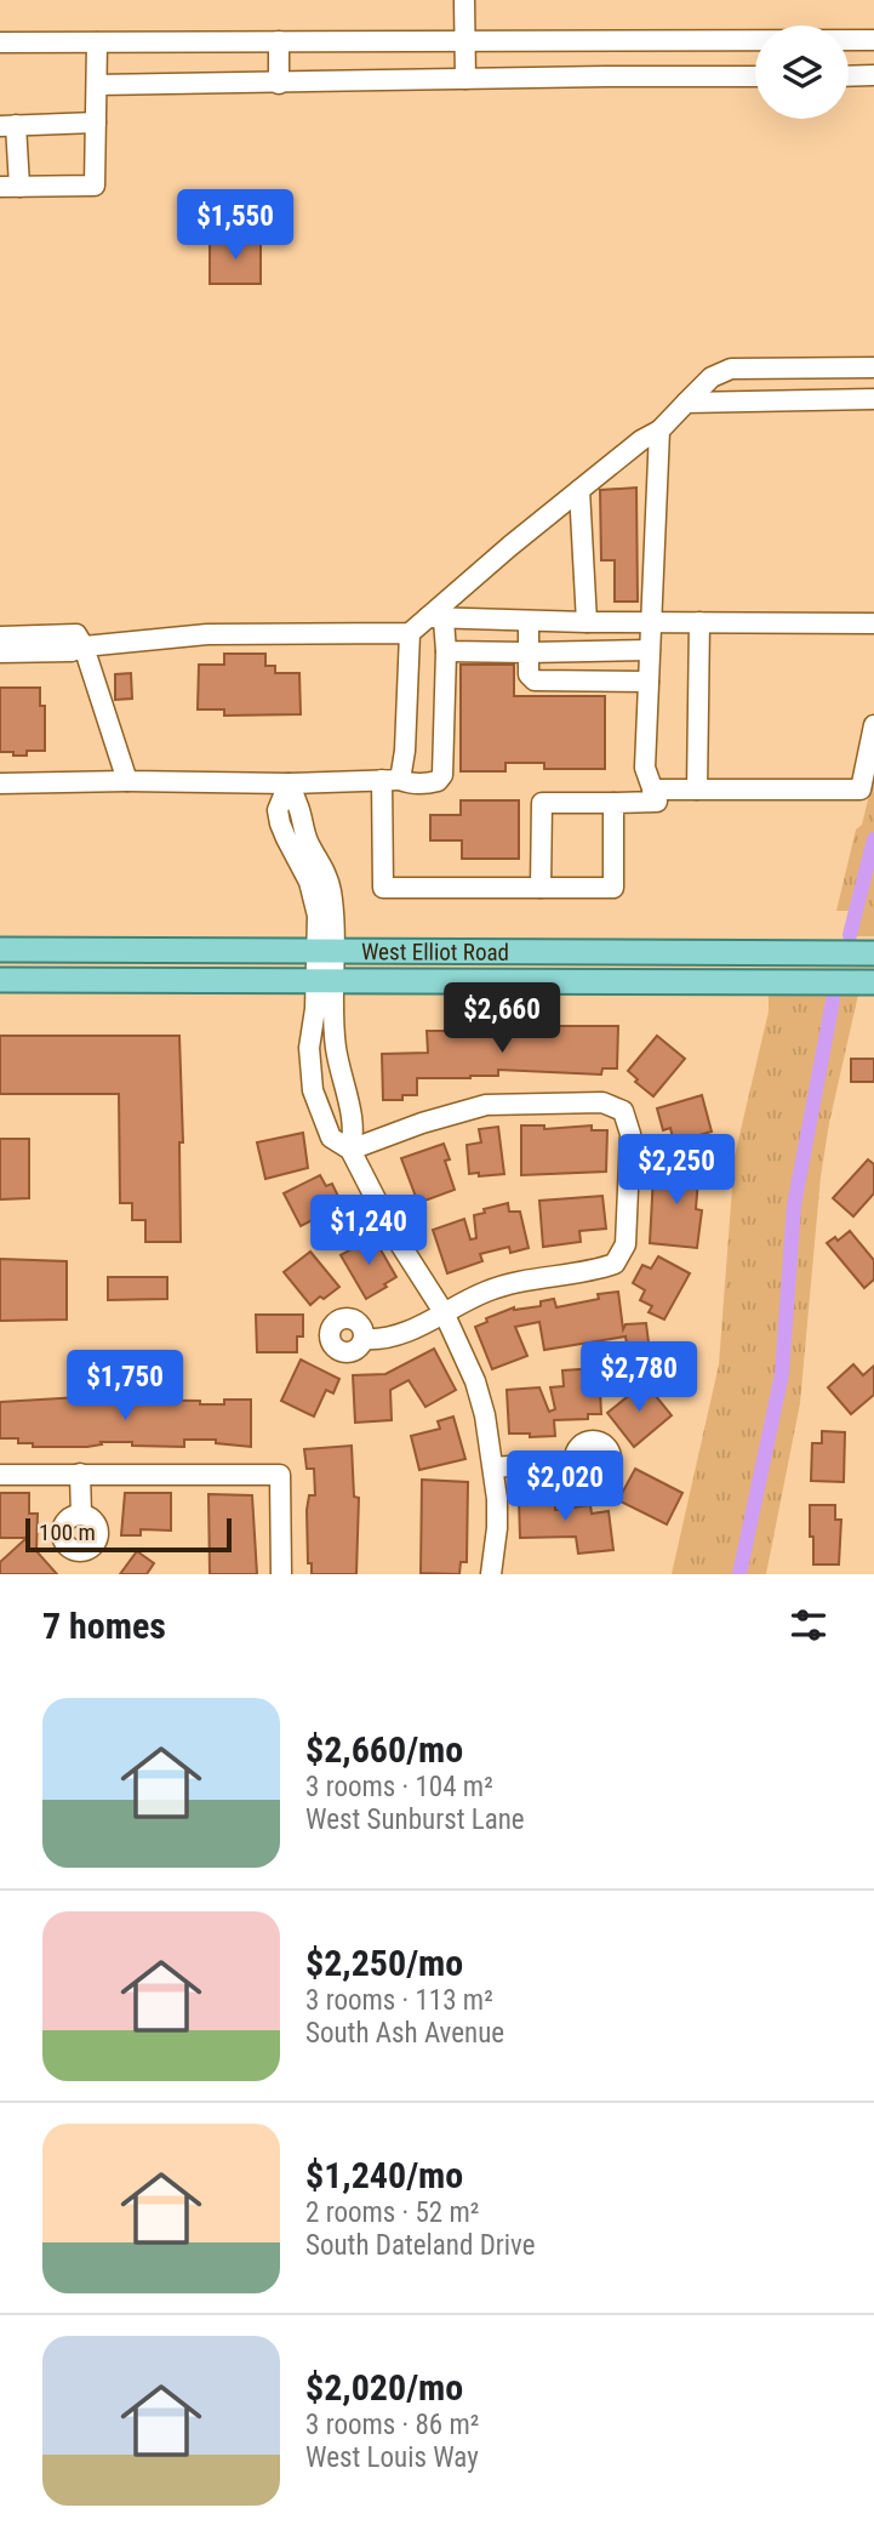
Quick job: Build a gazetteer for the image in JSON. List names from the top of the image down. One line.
{"streets":{"main road":["West Elliot Road"]},"scale_bar":"100 m","page":{"price":["$1,550","$2,660","$2,250","$1,240","$2,780","$1,750","$2,020"],"scale":"100 m","heading":"7 homes","list":[{"name":"$2,660/mo","note":"3 rooms · 104 m² · West Sunburst Lane"},{"name":"$2,250/mo","note":"3 rooms · 113 m² · South Ash Avenue"},{"name":"$1,240/mo","note":"2 rooms · 52 m² · South Dateland Drive"},{"name":"$2,020/mo","note":"3 rooms · 86 m² · West Louis Way"}]}}
